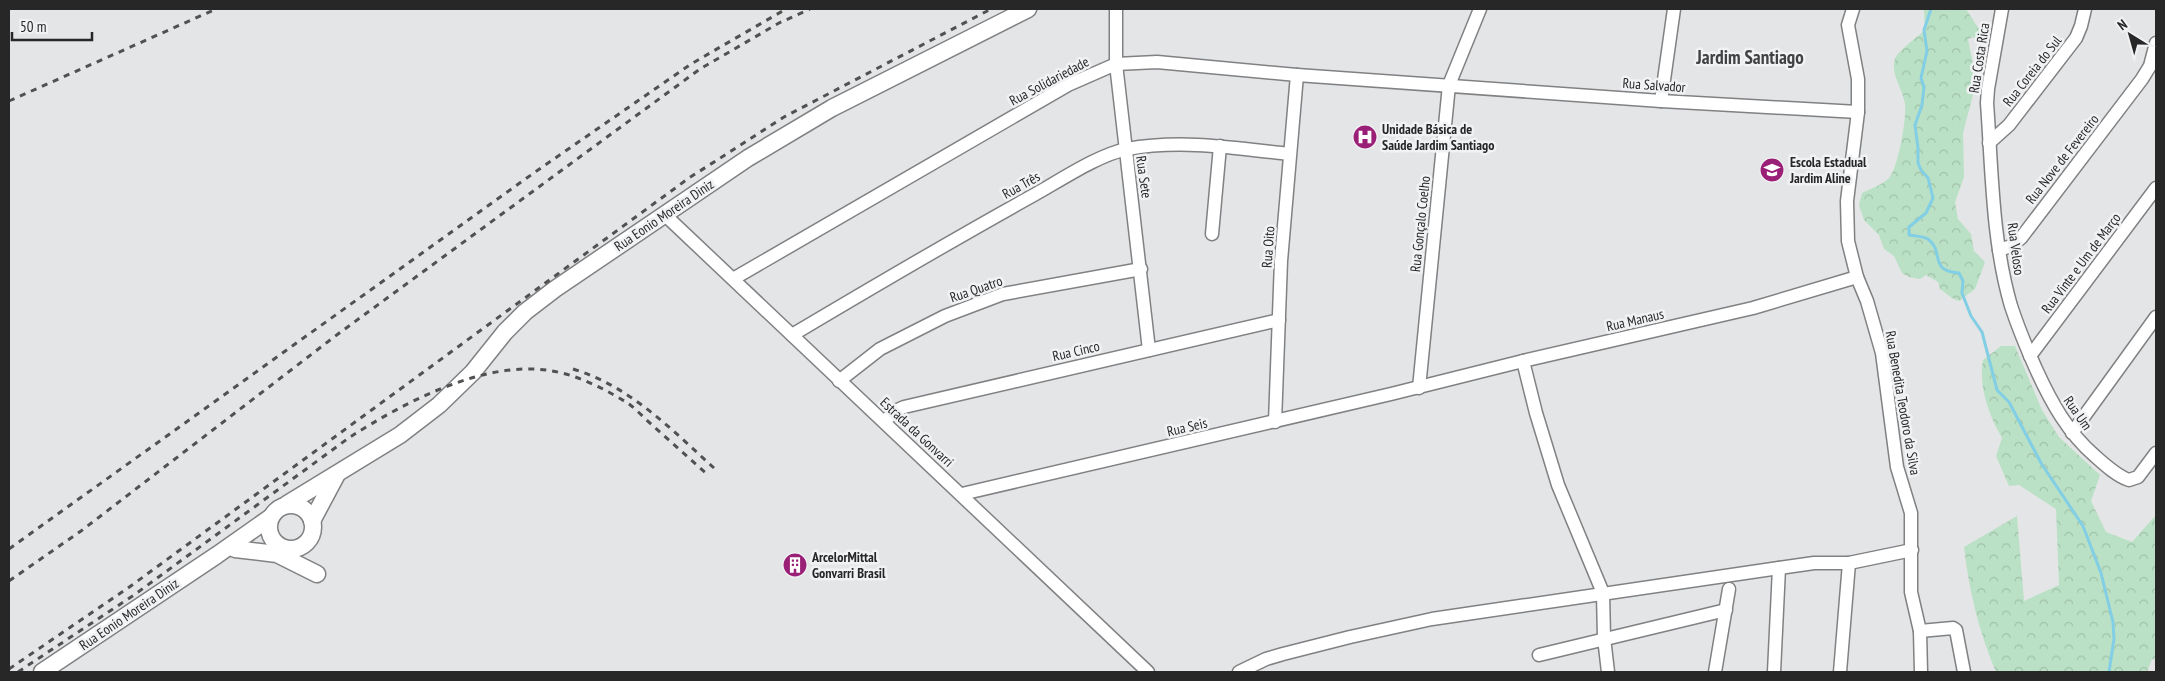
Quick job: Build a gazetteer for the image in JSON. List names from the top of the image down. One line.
{"streets":{"main road":["Rua Eonio Moreira Diniz"],"street":["Rua Costa Rica","Rua Coreia do Sul","Rua Solidariedade","Rua Salvador","Rua Nove de Fevereiro","Rua Sete","Rua Três","Rua Gonçalo Coelho","Rua Oito","Rua Veloso","Rua Vinte e Um de Março","Rua Quatro","Rua Manaus","Rua Cinco","Rua Benedita Teodoro da Silva","Rua Um","Rua Seis","Estrada da Gonvarri"]},"crossings":[["Rua Costa Rica","Rua Coreia do Sul"],["Rua Costa Rica","Rua Veloso"],["Rua Coreia do Sul","Rua Veloso"],["Rua Solidariedade","Rua Salvador"],["Rua Solidariedade","Rua Sete"],["Rua Solidariedade","Rua Gonçalo Coelho"],["Rua Solidariedade","Rua Oito"],["Rua Solidariedade","Estrada da Gonvarri"],["Rua Salvador","Rua Gonçalo Coelho"],["Rua Salvador","Rua Benedita Teodoro da Silva"],["Rua Nove de Fevereiro","Rua Veloso"],["Rua Sete","Rua Três"],["Rua Sete","Rua Quatro"],["Rua Sete","Rua Cinco"],["Rua Três","Rua Oito"],["Rua Três","Estrada da Gonvarri"],["Rua Eonio Moreira Diniz","Estrada da Gonvarri"],["Rua Gonçalo Coelho","Rua Manaus"],["Rua Gonçalo Coelho","Rua Seis"],["Rua Oito","Rua Cinco"],["Rua Oito","Rua Seis"],["Rua Veloso","Rua Vinte e Um de Março"],["Rua Veloso","Rua Um"],["Rua Vinte e Um de Março","Rua Um"],["Rua Quatro","Estrada da Gonvarri"],["Rua Manaus","Rua Benedita Teodoro da Silva"],["Rua Manaus","Rua Seis"],["Rua Cinco","Estrada da Gonvarri"],["Rua Seis","Estrada da Gonvarri"]],"districts":["Jardim Santiago"],"places":{"hospital":["Unidade Básica de Saúde Jardim Santiago"],"school or university":["Escola Estadual Jardim Aline"],"building":["ArcelorMittal Gonvarri Brasil"]},"scale_bar":"50 m","north":"top left"}
